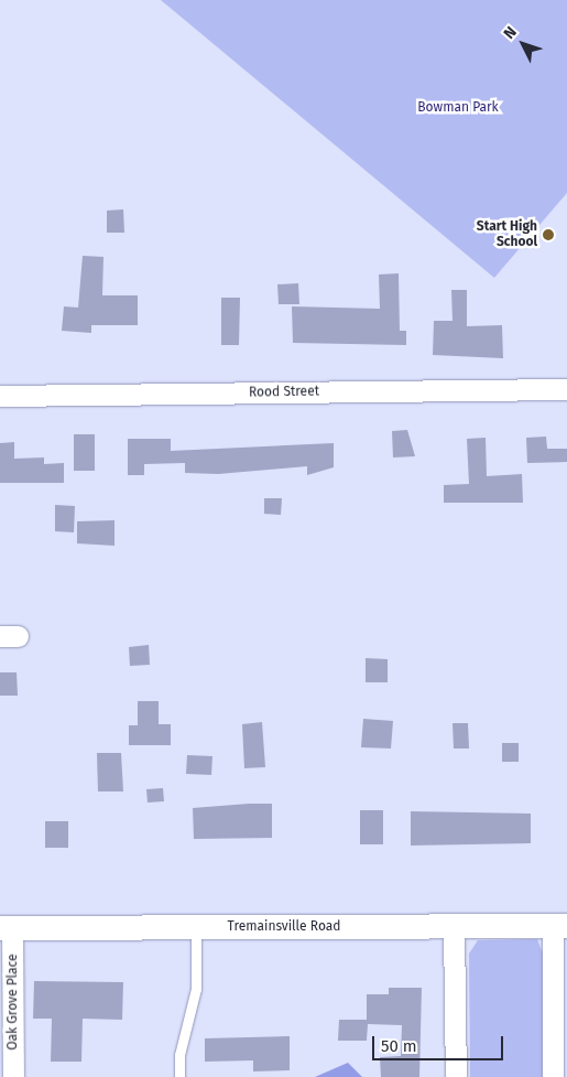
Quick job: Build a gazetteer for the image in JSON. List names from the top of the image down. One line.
{"streets":{"street":["Rood Street","Tremainsville Road","Oak Grove Place"]},"crossings":[["Tremainsville Road","Oak Grove Place"]],"parks":["Bowman Park"],"places":["Start High School"],"scale_bar":"50 m","north":"top left"}
